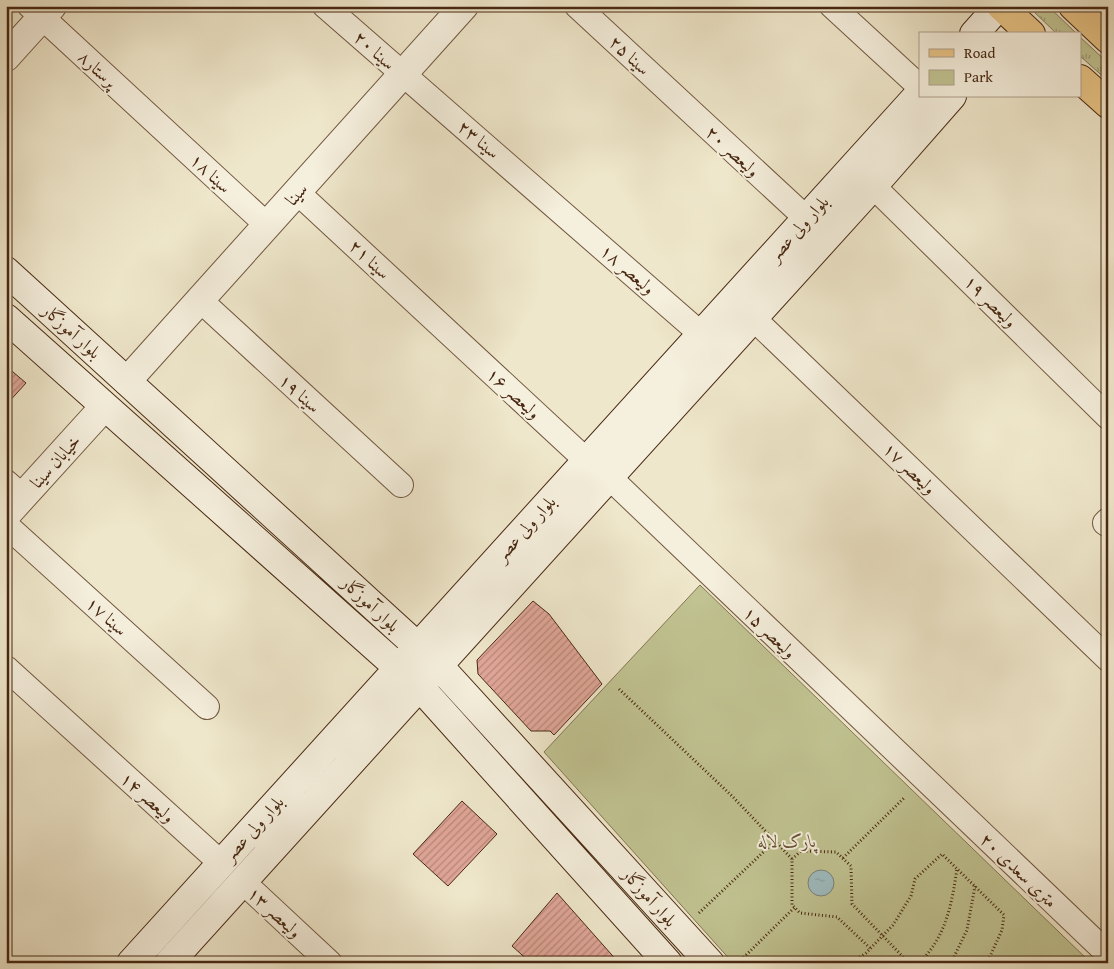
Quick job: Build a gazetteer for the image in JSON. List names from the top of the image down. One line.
{"streets":{"main road":["سینا","بلوار ولی عصر","بلوار آموزگار","خیابان سینا"],"street":["سینا ۲۰","سینا ۲۵","پرستار۸","سینا ۲۳","ولیعصر ۲۰","سینا ۱۸","سینا ۲۱","ولیعصر ۱۸","ولیعصر ۱۹","سینا ۱۹","ولیعصر ۱۶","ولیعصر ۱۷","سینا ۱۷","ولیعصر ۱۵","ولیعصر ۱۴","۲۰ متری سعدی","ولیعصر ۱۳"]},"crossings":[["سینا ۲۰","سینا ۲۳"],["سینا ۲۰","سینا"],["سینا ۲۵","ولیعصر ۲۰"],["پرستار۸","سینا ۱۸"],["سینا ۲۳","سینا"],["سینا ۲۳","ولیعصر ۱۸"],["ولیعصر ۲۰","بلوار ولی عصر"],["سینا ۱۸","سینا"],["سینا","سینا ۲۱"],["سینا","بلوار آموزگار"],["سینا","سینا ۱۹"],["بلوار ولی عصر","ولیعصر ۱۸"],["بلوار ولی عصر","ولیعصر ۱۹"],["بلوار ولی عصر","بلوار آموزگار"],["بلوار ولی عصر","ولیعصر ۱۶"],["بلوار ولی عصر","ولیعصر ۱۷"],["بلوار ولی عصر","ولیعصر ۱۵"],["بلوار ولی عصر","ولیعصر ۱۴"],["بلوار ولی عصر","ولیعصر ۱۳"],["سینا ۲۱","ولیعصر ۱۶"],["بلوار آموزگار","خیابان سینا"],["ولیعصر ۱۵","۲۰ متری سعدی"]],"parks":["پارک لاله"],"legend":["Road","Park"]}
